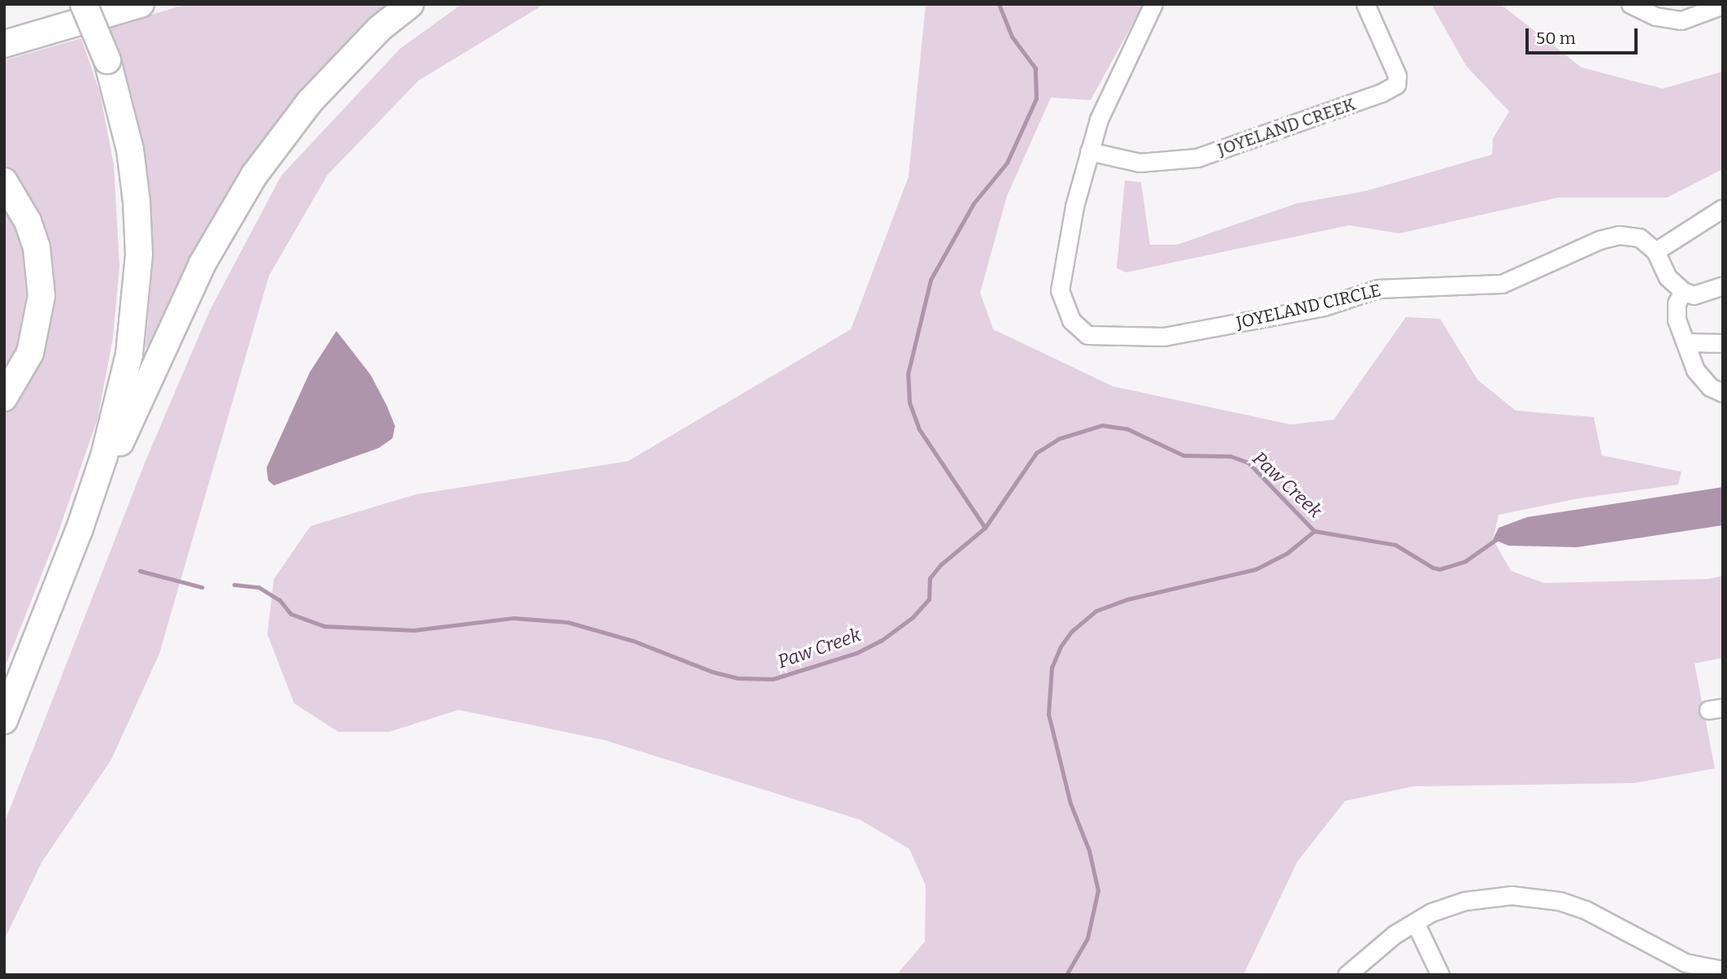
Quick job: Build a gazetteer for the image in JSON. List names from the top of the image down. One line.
{"streets":{"street":["JOYELAND CREEK","JOYELAND CIRCLE"]},"crossings":[["JOYELAND CREEK","JOYELAND CIRCLE"]],"water":["Paw Creek"],"scale_bar":"50 m"}
